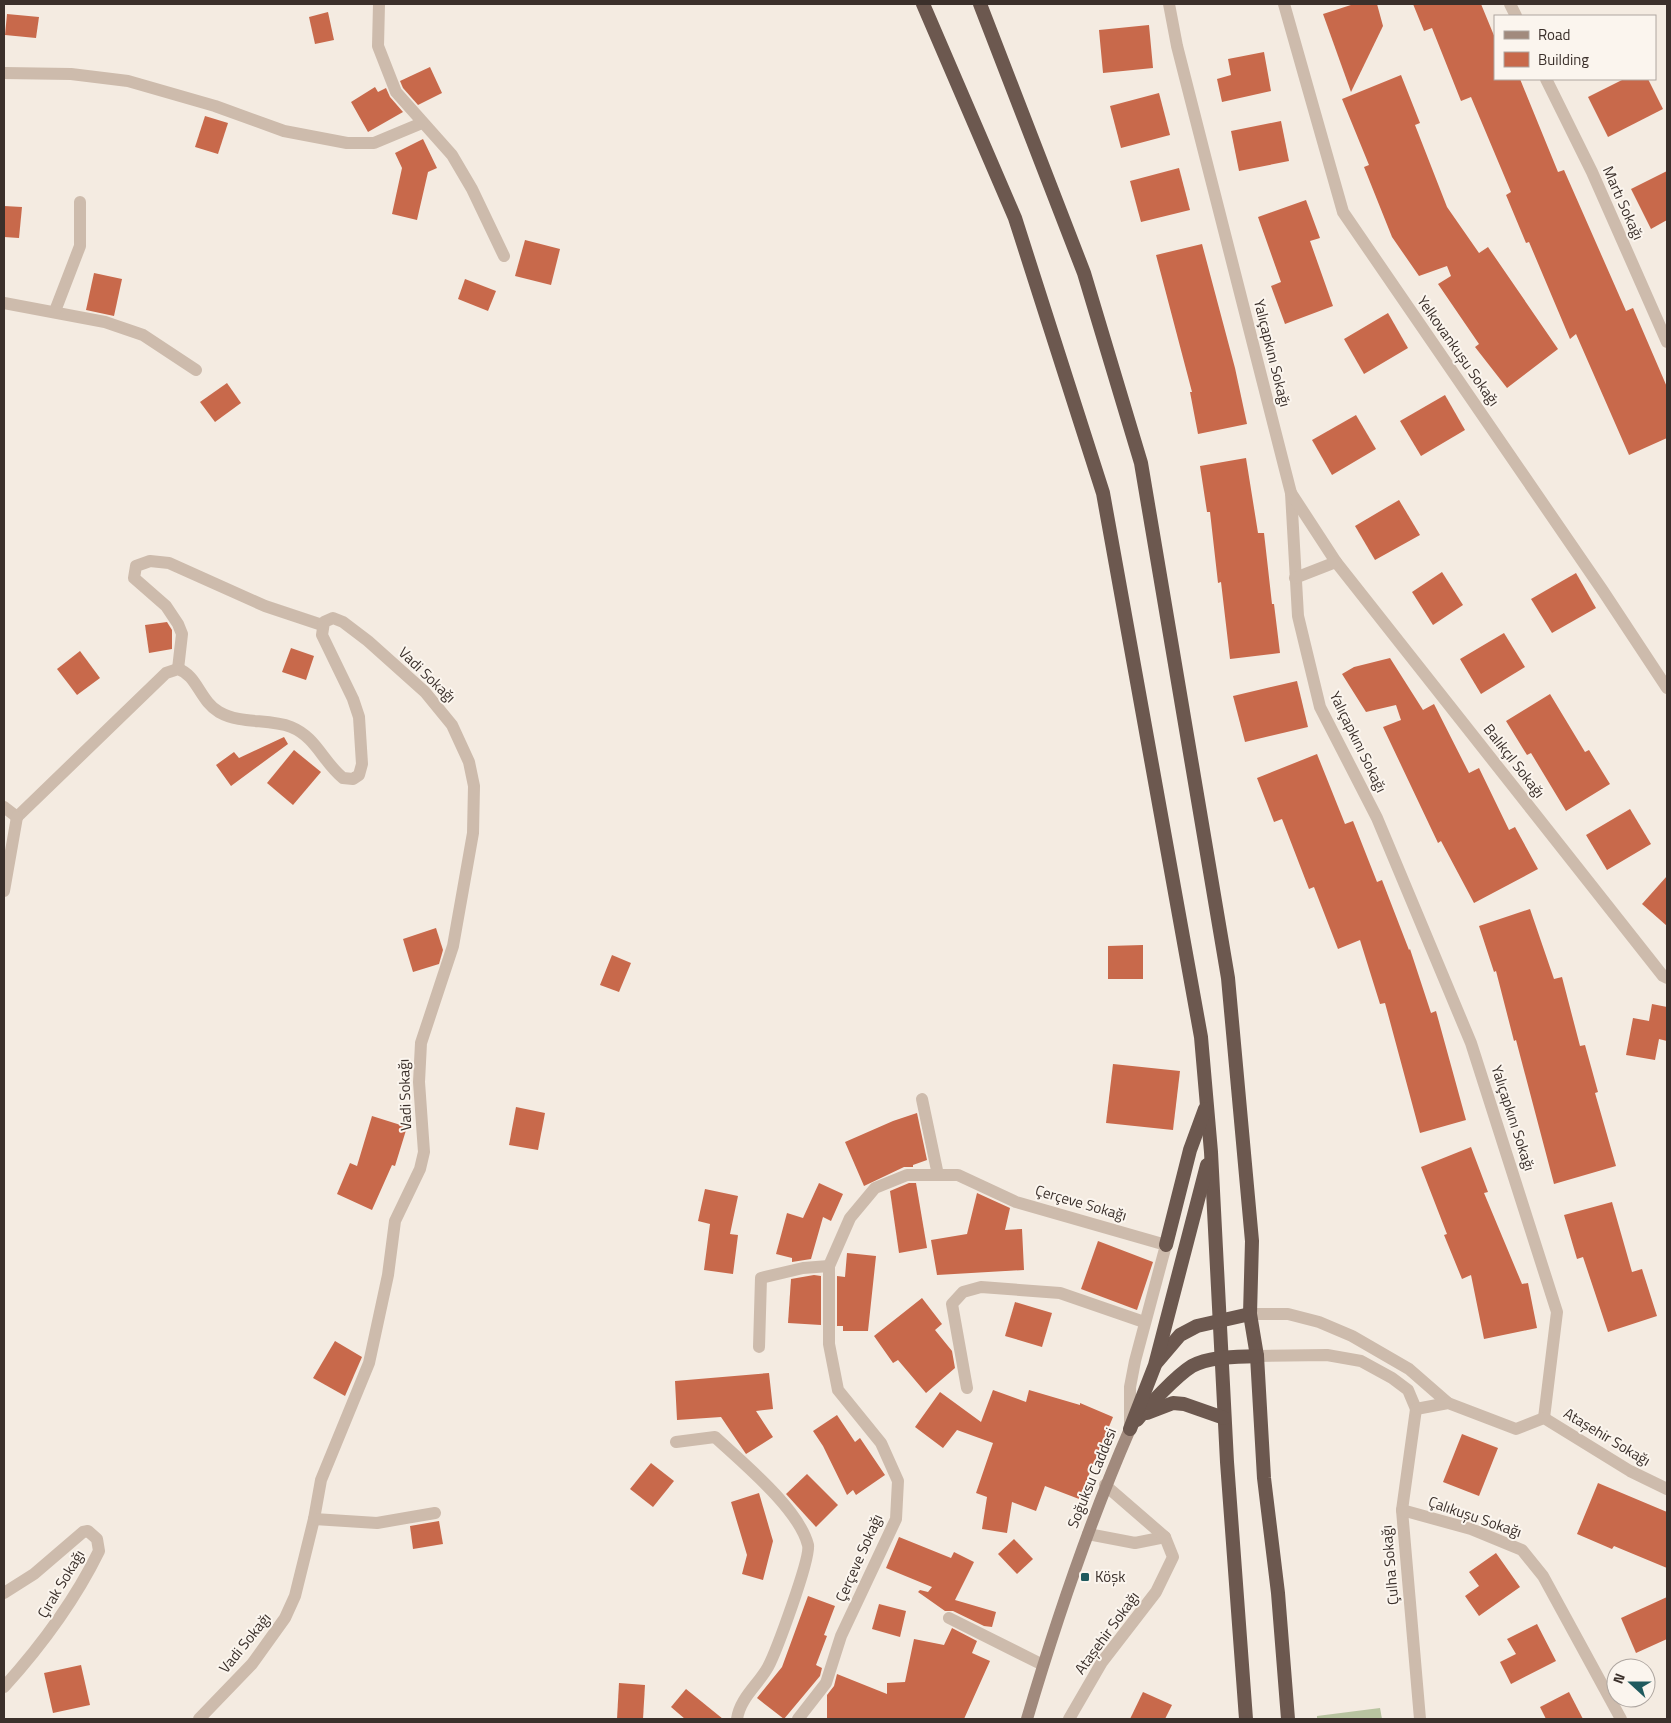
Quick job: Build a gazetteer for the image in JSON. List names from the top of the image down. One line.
{"streets":{"main road":["Soğuksu Caddesi"],"street":["Martı Sokağı","Yelkovankuşu Sokağı","Yalıçapkını Sokağı","Vadi Sokağı","Balıkçıl Sokağı","Çerçeve Sokağı","Ataşehir Sokağı","Çalıkuşu Sokağı","Çulha Sokağı","Çırak Sokağı"]},"crossings":[["Yalıçapkını Sokağı","Balıkçıl Sokağı"],["Yalıçapkını Sokağı","Ataşehir Sokağı"],["Çerçeve Sokağı","Soğuksu Caddesi"],["Ataşehir Sokağı","Çulha Sokağı"],["Çalıkuşu Sokağı","Çulha Sokağı"]],"places":{"transit":["Köşk"]},"legend":["Road","Building"],"north":"left"}
